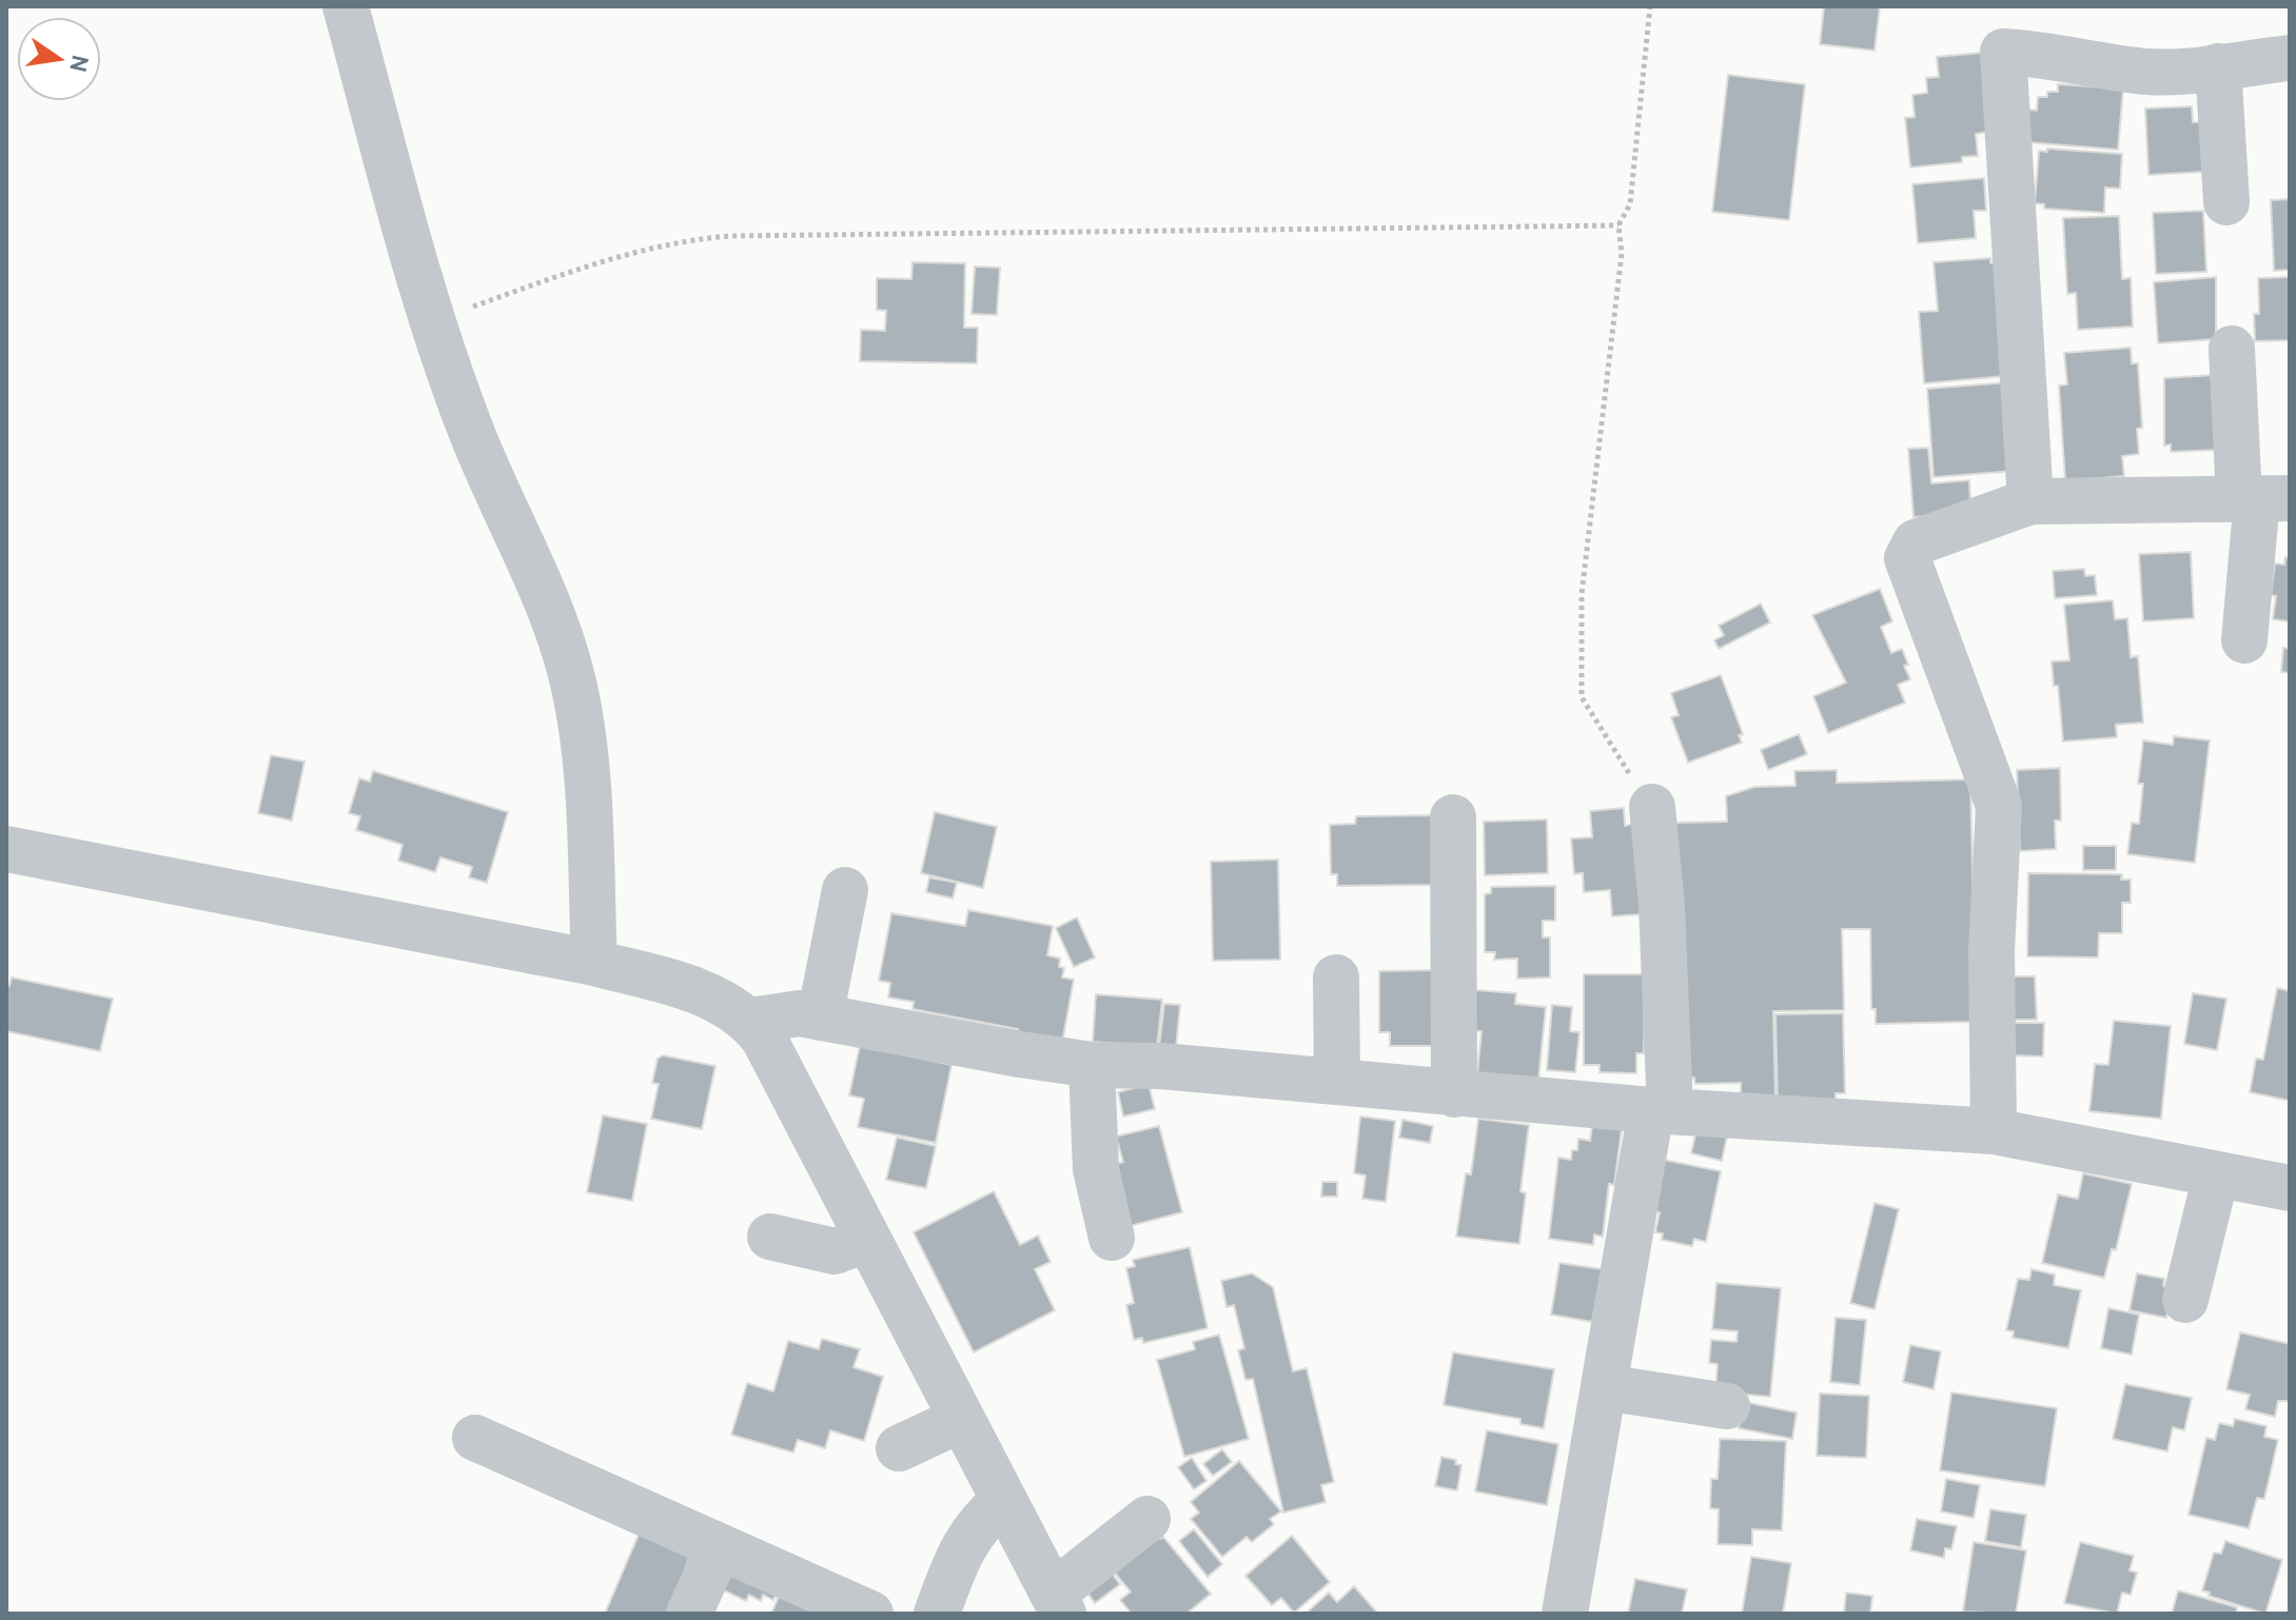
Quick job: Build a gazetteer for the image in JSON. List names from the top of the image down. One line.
{"north":"right"}
